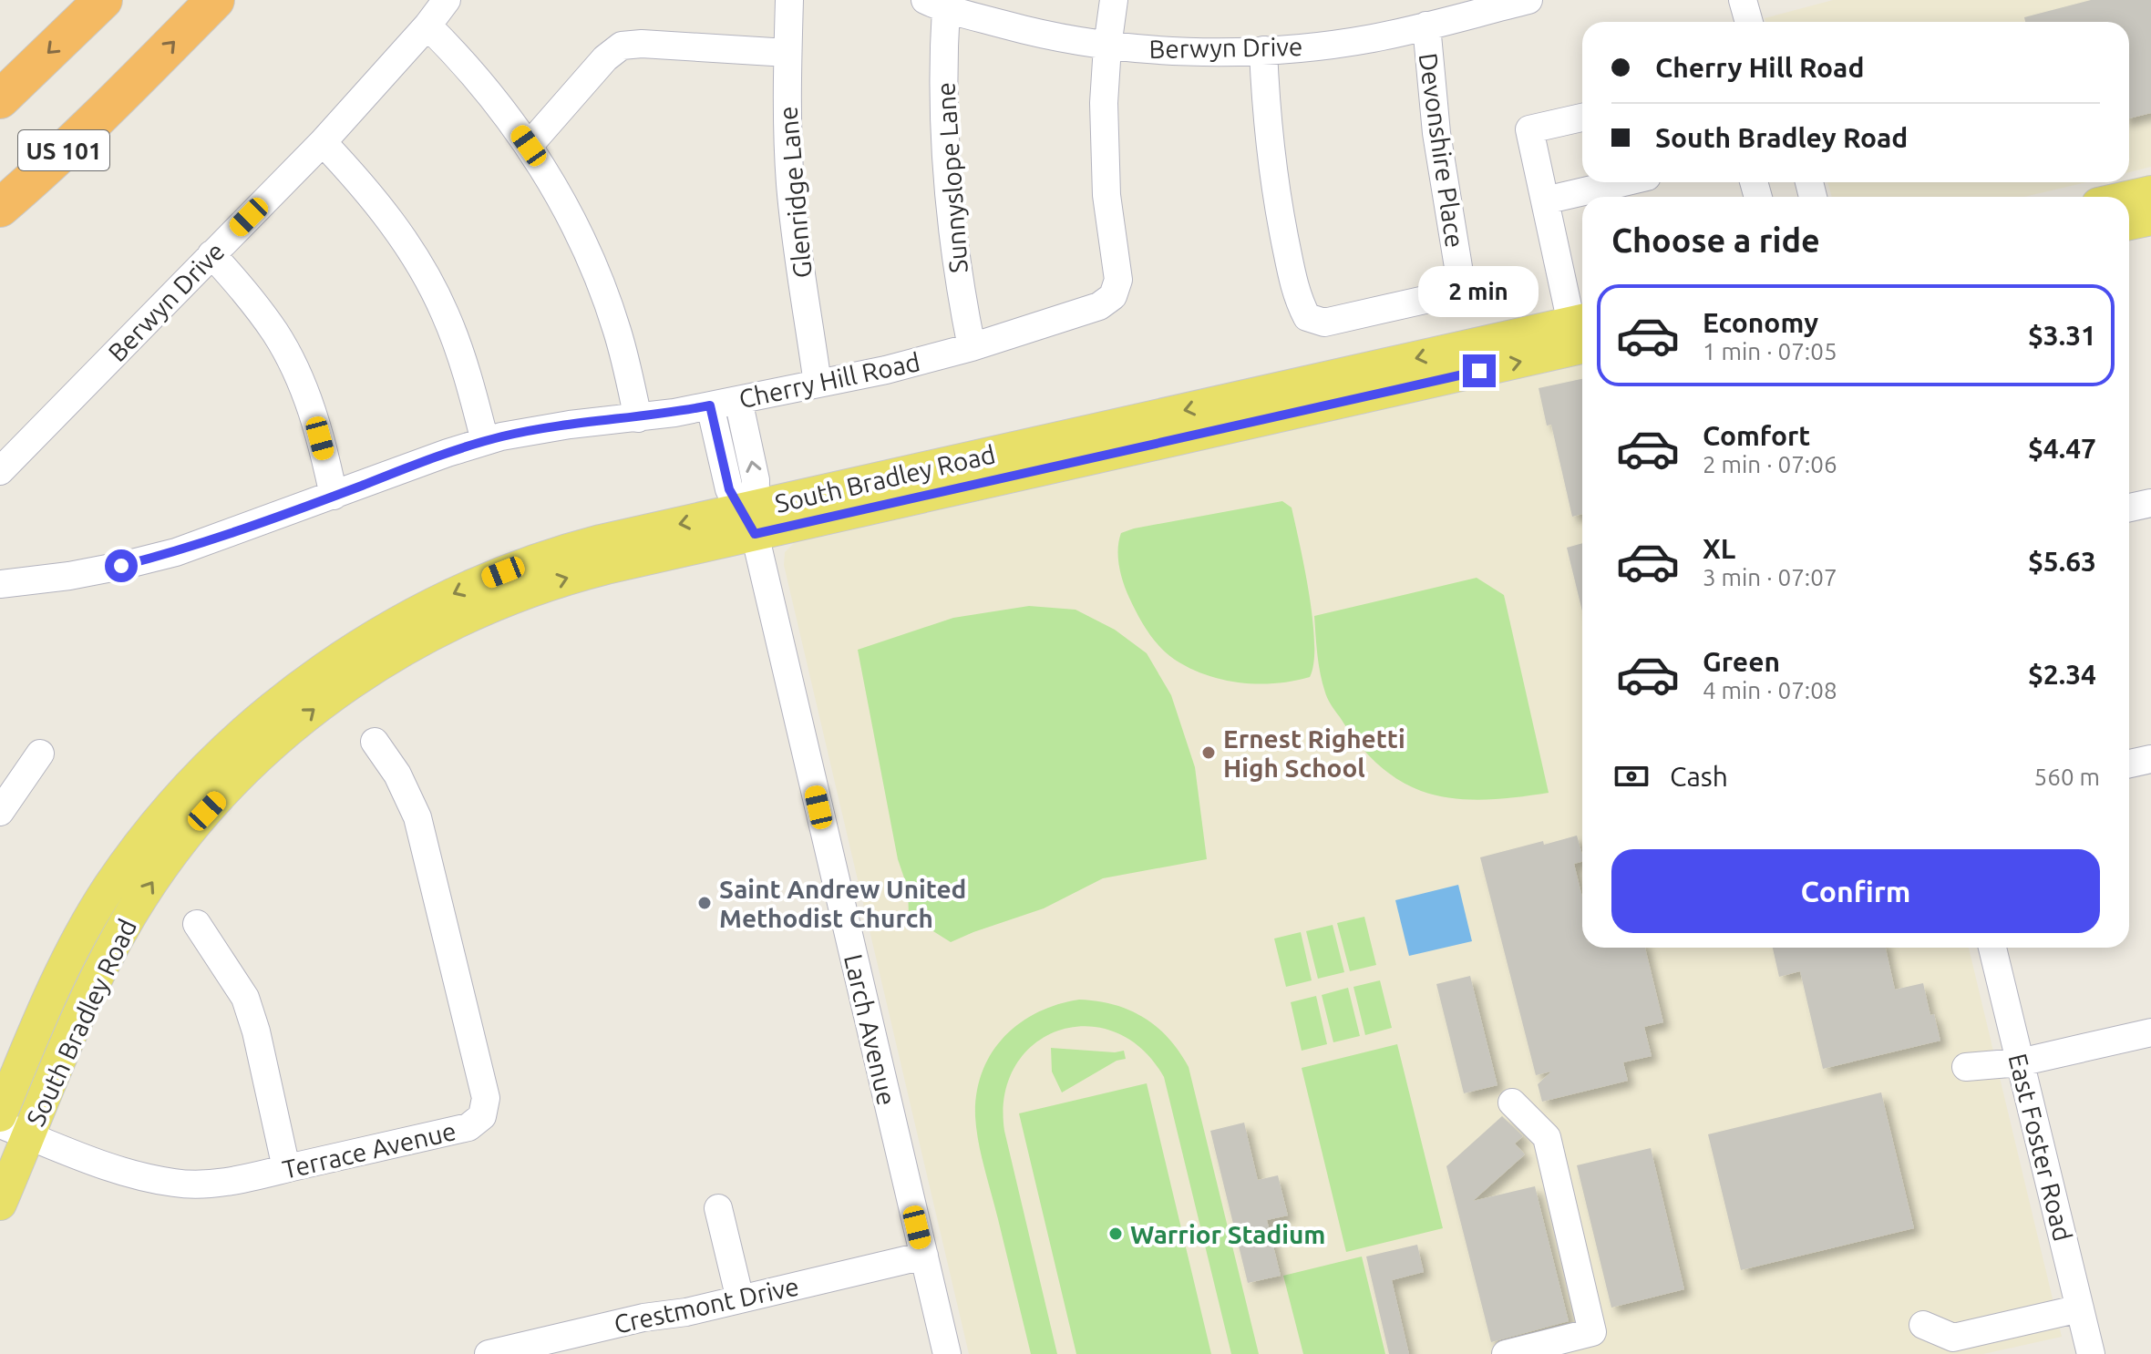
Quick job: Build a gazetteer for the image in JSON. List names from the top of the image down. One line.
{"streets":{"highway":["US 101"],"main road":["South Bradley Road"],"street":["Berwyn Drive","Devonshire Place","Sunnyslope Lane","Glenridge Lane","Cherry Hill Road","Larch Avenue","East Foster Road","Terrace Avenue","Crestmont Drive"]},"crossings":[["Berwyn Drive","Devonshire Place"],["Berwyn Drive","Sunnyslope Lane"],["Berwyn Drive","Cherry Hill Road"],["Sunnyslope Lane","Cherry Hill Road"],["Glenridge Lane","Cherry Hill Road"],["South Bradley Road","Larch Avenue"],["South Bradley Road","Terrace Avenue"],["Larch Avenue","Crestmont Drive"]],"places":["Ernest Righetti High School","Saint Andrew United Methodist Church","Warrior Stadium"],"page":{"banner":["Cherry Hill Road","South Bradley Road"],"heading":"Choose a ride","bubble":"2 min","list":[{"name":"Economy","note":"1 min · 07:05","value":"$3.31"},{"name":"Comfort","note":"2 min · 07:06","value":"$4.47"},{"name":"XL","note":"3 min · 07:07","value":"$5.63"},{"name":"Green","note":"4 min · 07:08","value":"$2.34"}],"pay":["Cash","560 m"],"buttons":"Confirm"}}
